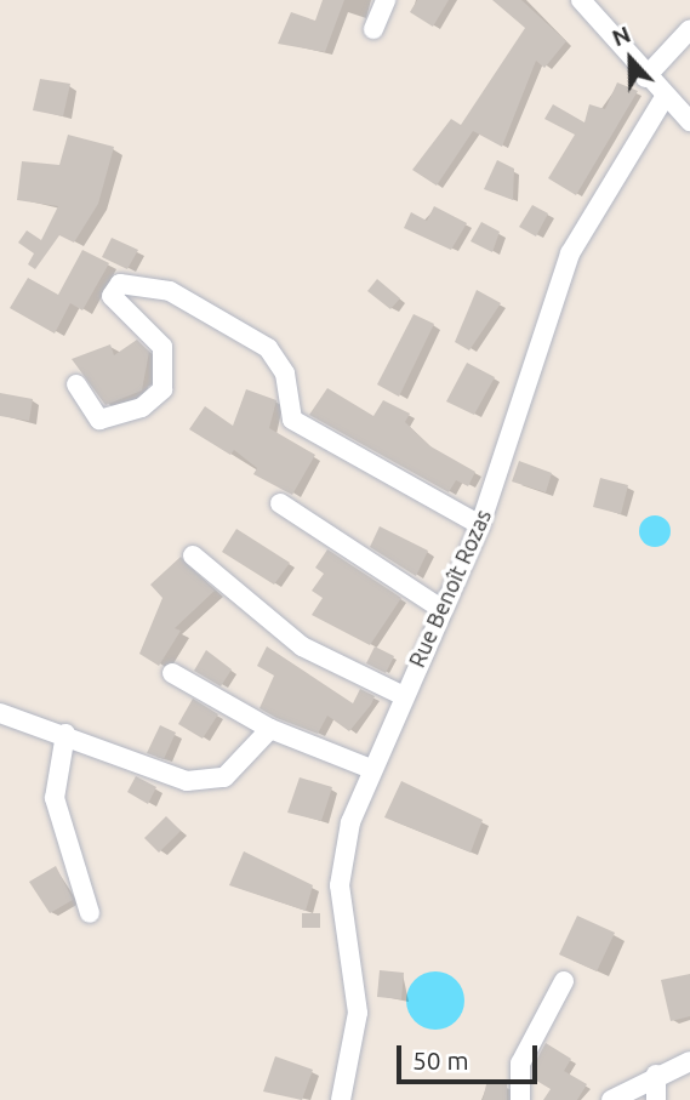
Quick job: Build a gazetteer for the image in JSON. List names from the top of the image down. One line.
{"streets":{"street":["Rue Benoît Rozas"]},"scale_bar":"50 m","north":"top"}
